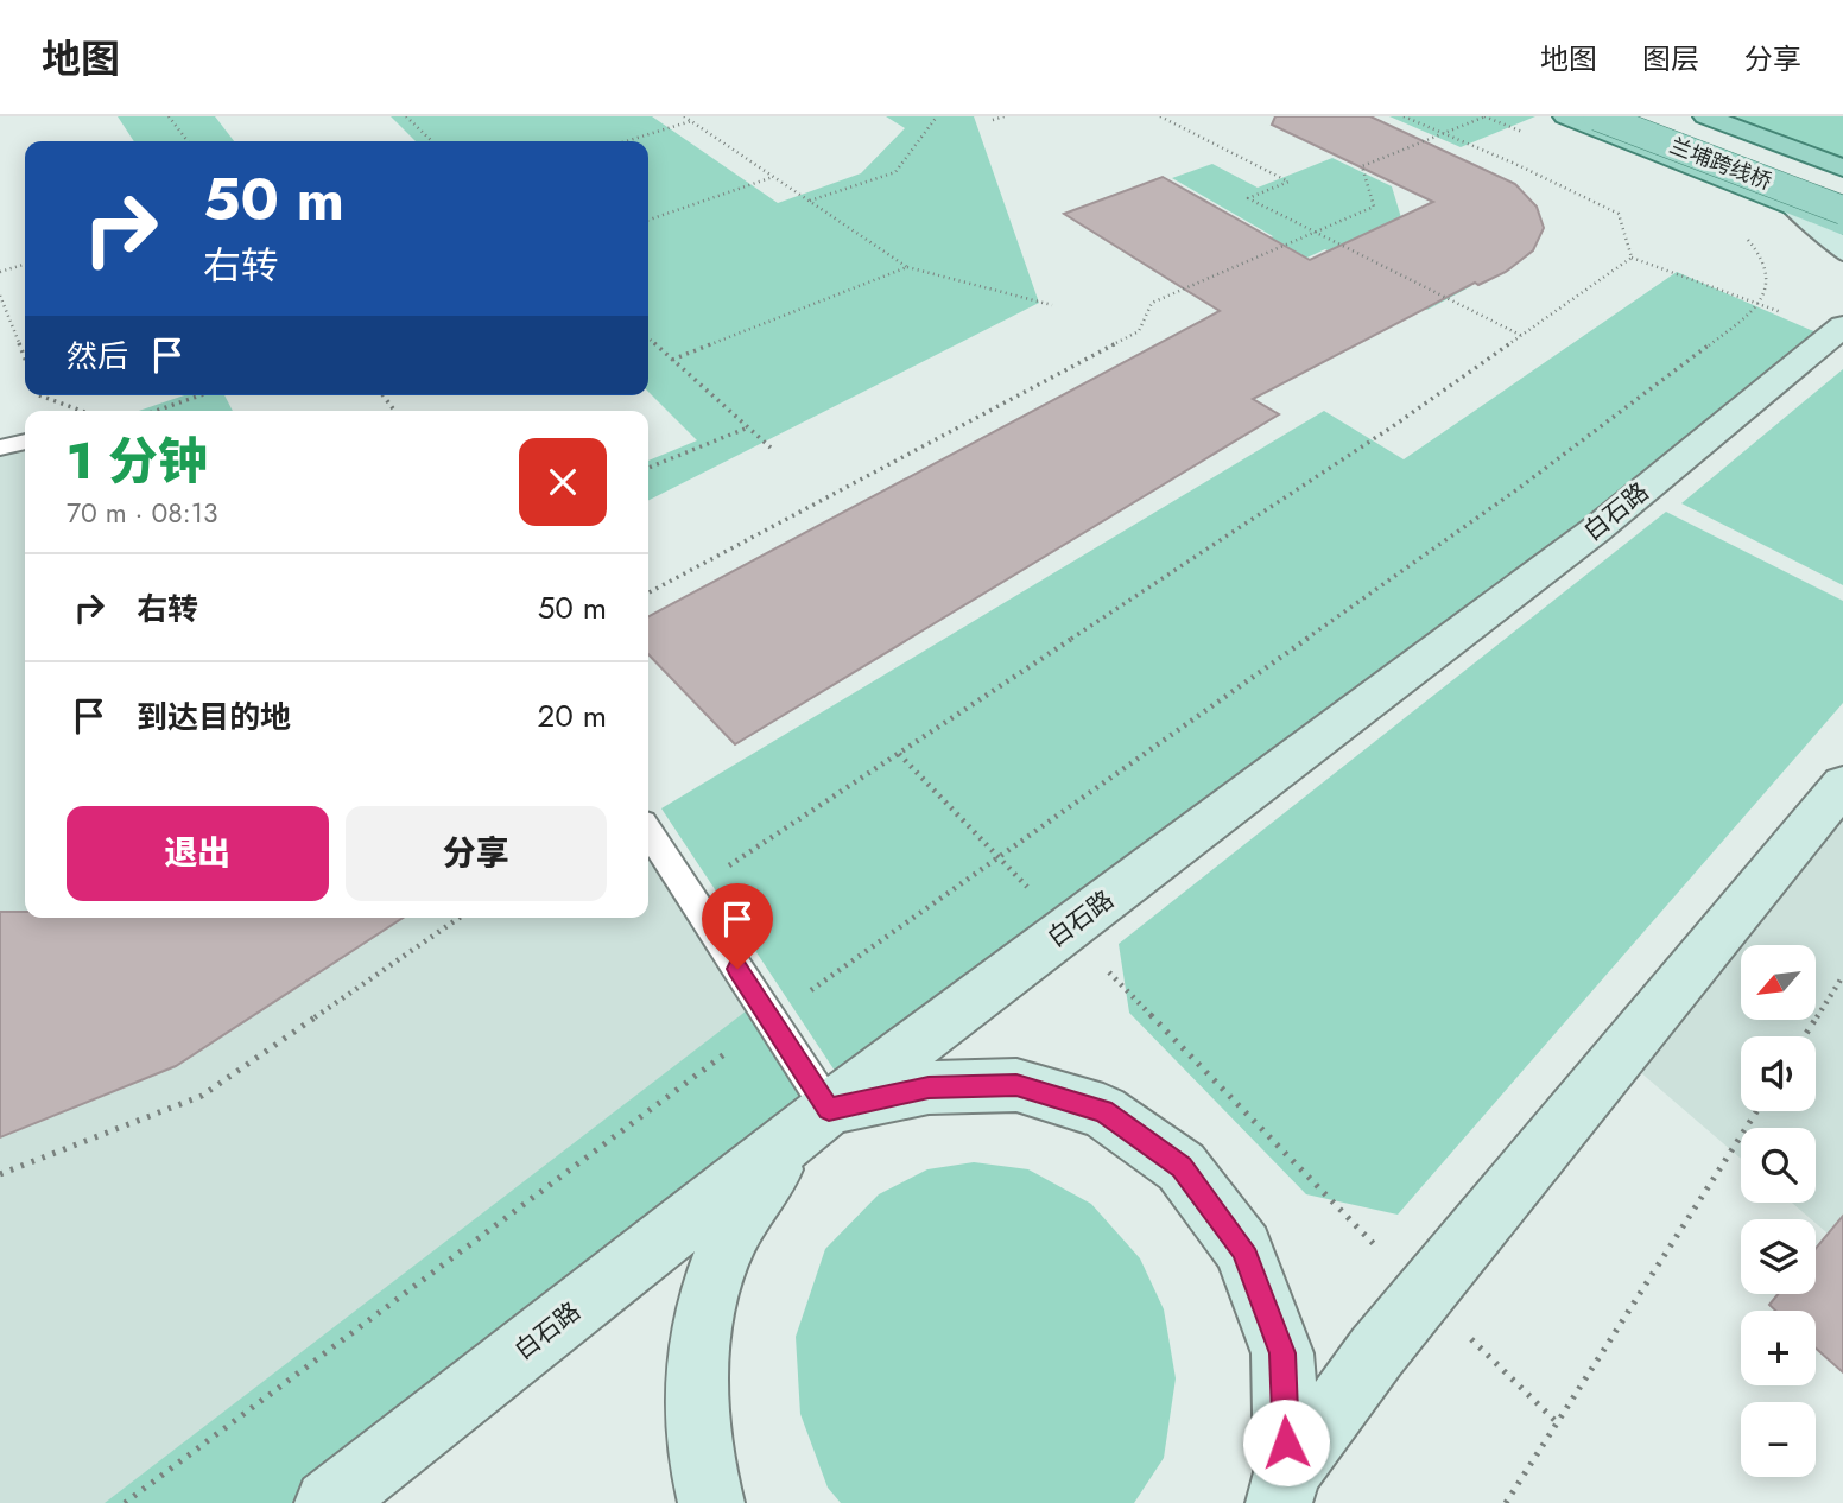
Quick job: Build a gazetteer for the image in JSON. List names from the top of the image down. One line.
{"streets":{"main road":["兰埔跨线桥","白石路"]},"north":"bottom left","page":{"header":"地图","nav":["地图","图层","分享"],"turn":["50 m","右转"],"then":"然后","heading":["1 分钟","70 m · 08:13"],"list":[{"name":"右转","value":"50 m"},{"name":"到达目的地","value":"20 m"}],"buttons":["退出","分享"],"map_buttons":["+","−"]}}
